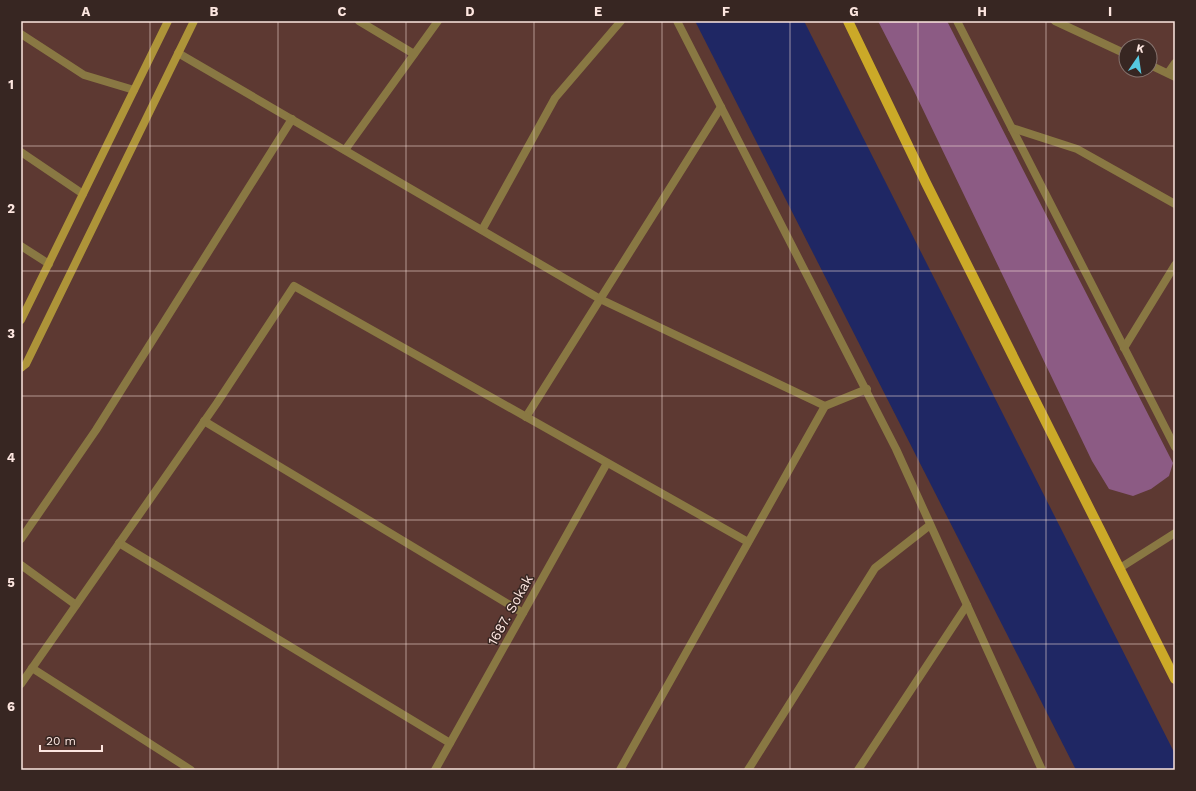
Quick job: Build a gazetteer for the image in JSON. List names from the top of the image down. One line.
{"streets":{"street":["1687. Sokak"]},"scale_bar":"20 m","north":"top","grid":{"columns":["A","B","C","D","E","F","G","H","I"],"rows":["1","2","3","4","5","6"]}}
